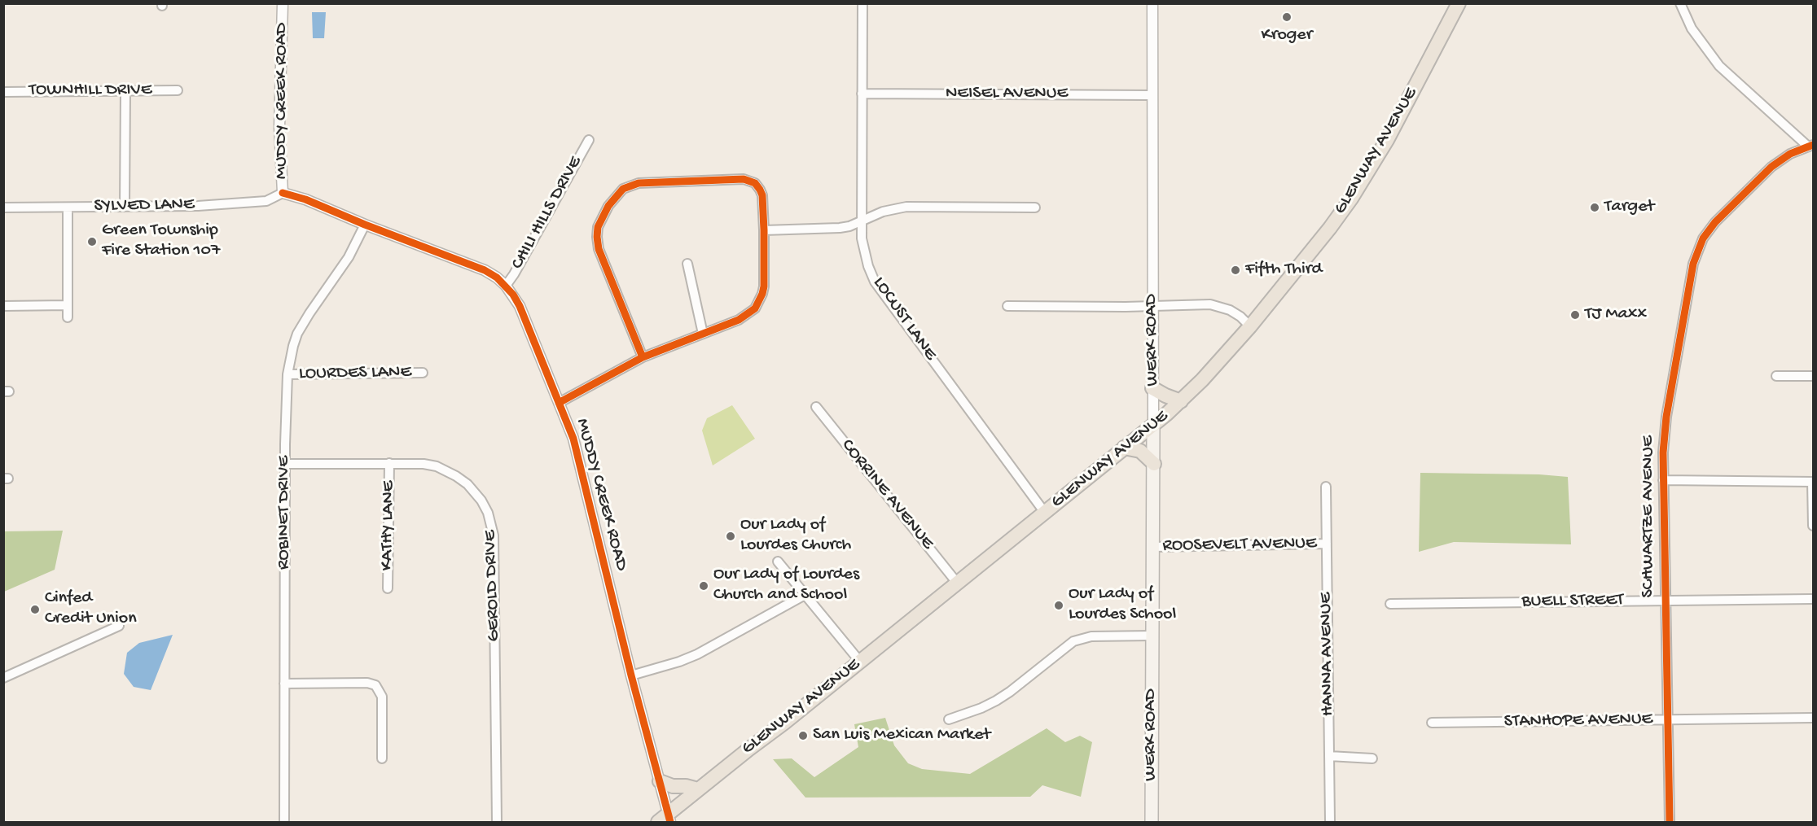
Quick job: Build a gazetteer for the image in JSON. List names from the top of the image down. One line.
{"streets":{"main road":["GLENWAY AVENUE","WERK ROAD"],"street":["TOWNHILL DRIVE","NEISEL AVENUE","MUDDY CREEK ROAD","SYLVED LANE","CHILI HILLS DRIVE","LOCUST LANE","LOURDES LANE","CORRINE AVENUE","ROBINET DRIVE","SCHWARTZE AVENUE","KATHY LANE","ROOSEVELT AVENUE","GEROLD DRIVE","BUELL STREET","HANNA AVENUE","STANHOPE AVENUE"]},"crossings":[["NEISEL AVENUE","LOCUST LANE"],["NEISEL AVENUE","WERK ROAD"],["MUDDY CREEK ROAD","GLENWAY AVENUE"],["MUDDY CREEK ROAD","SYLVED LANE"],["MUDDY CREEK ROAD","CHILI HILLS DRIVE"],["MUDDY CREEK ROAD","ROBINET DRIVE"],["GLENWAY AVENUE","LOCUST LANE"],["GLENWAY AVENUE","WERK ROAD"],["GLENWAY AVENUE","CORRINE AVENUE"],["WERK ROAD","ROOSEVELT AVENUE"],["LOURDES LANE","ROBINET DRIVE"],["ROBINET DRIVE","GEROLD DRIVE"],["SCHWARTZE AVENUE","BUELL STREET"],["SCHWARTZE AVENUE","STANHOPE AVENUE"],["KATHY LANE","GEROLD DRIVE"],["ROOSEVELT AVENUE","HANNA AVENUE"]],"places":["Kroger","Target","Green Township Fire Station 107","Fifth Third","TJ Maxx","Our Lady of Lourdes Church","Our Lady of Lourdes Church and School","Our Lady of Lourdes School","Cinfed Credit Union","San Luis Mexican Market"]}
